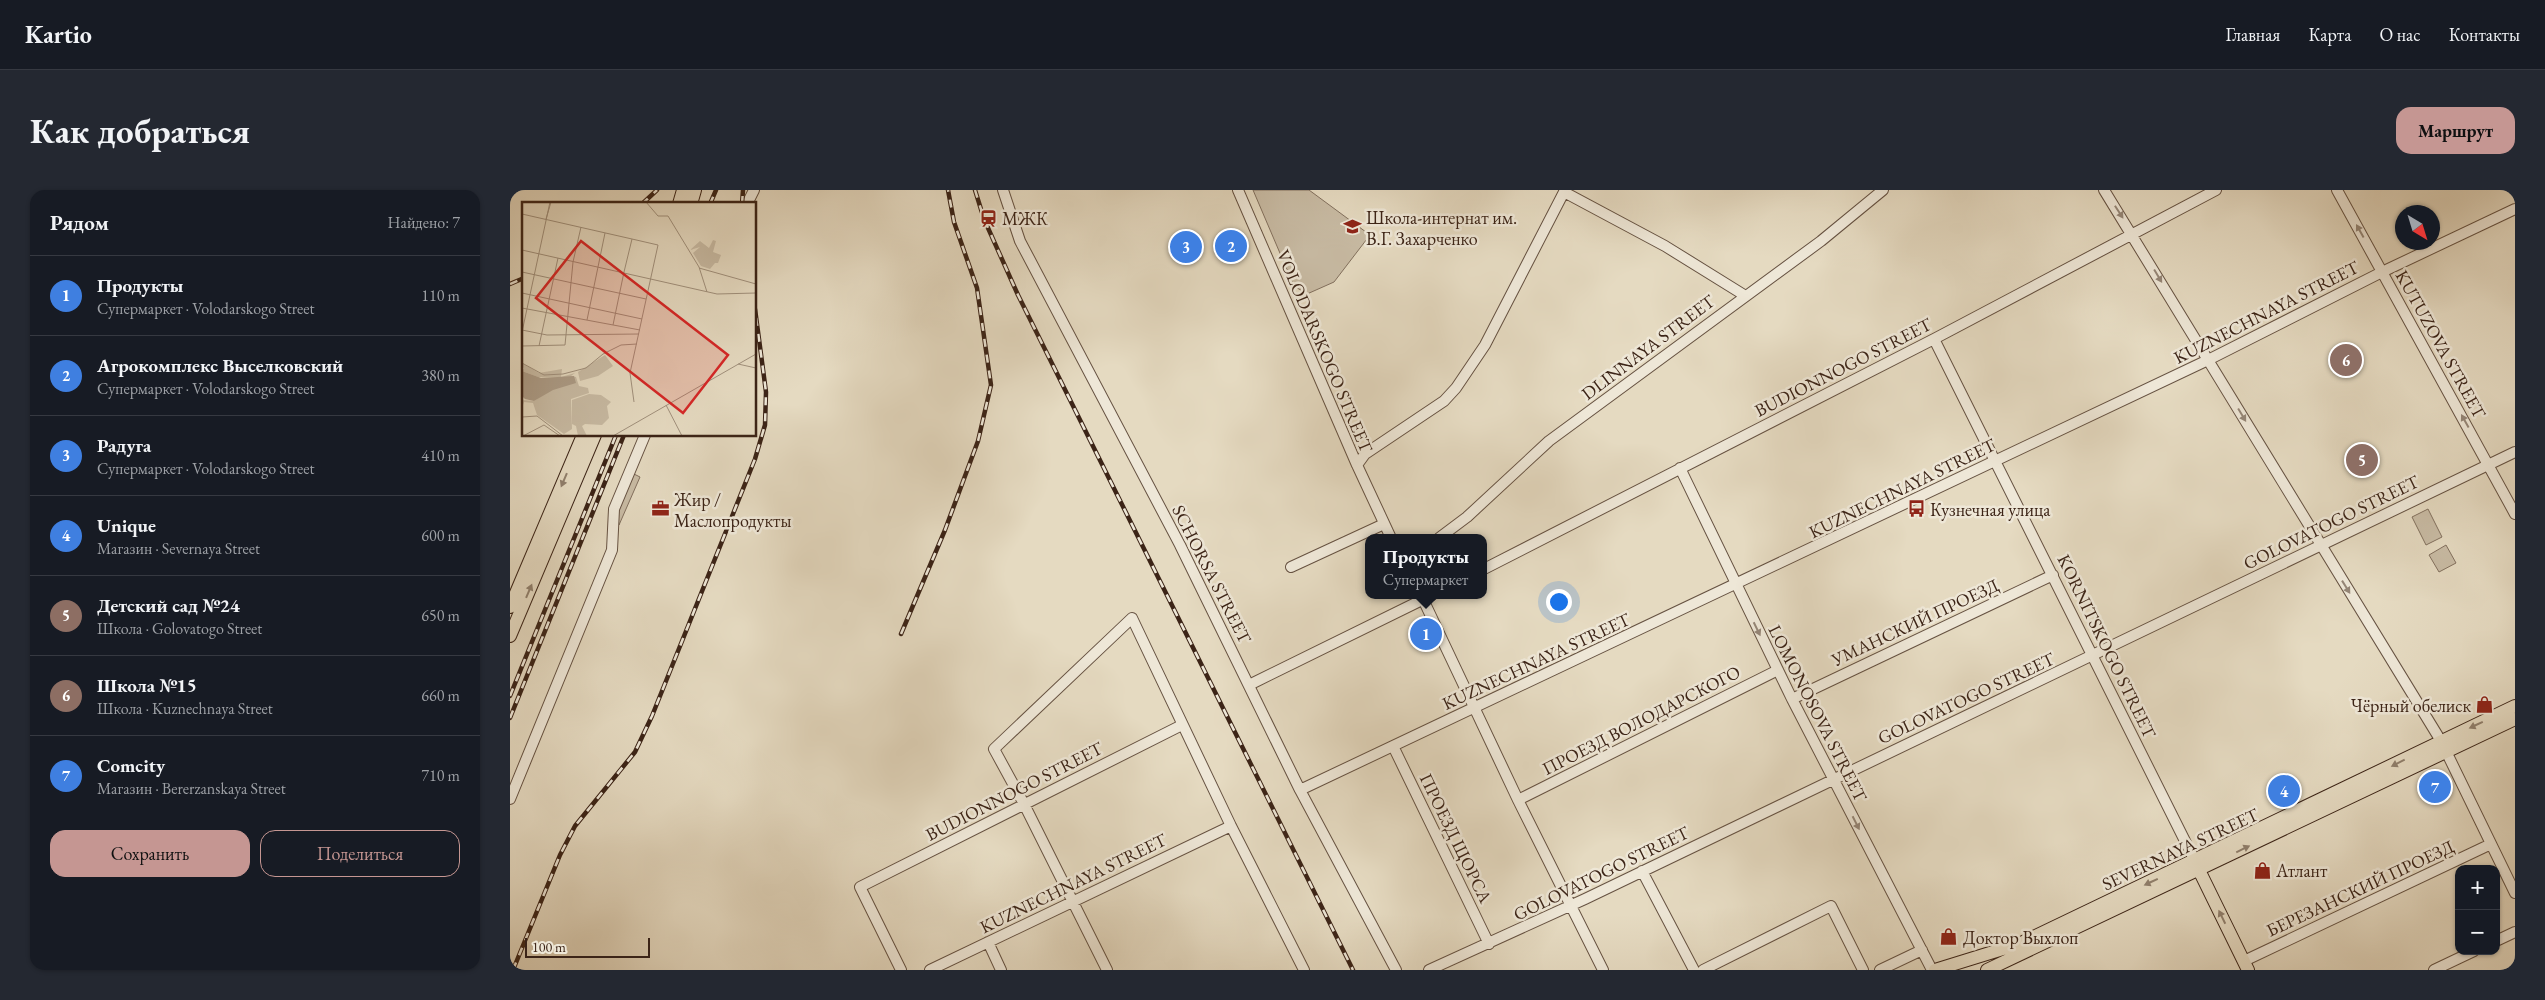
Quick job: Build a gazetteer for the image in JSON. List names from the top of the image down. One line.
{"streets":{"main road":["KORNITSKOGO STREET","SEVERNAYA STREET"],"street":["KUZNECHNAYA STREET","KUTUZOVA STREET","DLINNAYA STREET","VOLODARSKOGO STREET","BUDIONNOGO STREET","GOLOVATOGO STREET","SCHORSA STREET","УМАНСКИЙ ПРОЕЗД","LOMONOSOVA STREET","ПРОЕЗД ВОЛОДАРСКОГО","ПРОЕЗД ЩОРСА","БЕРЕЗАНСКИЙ ПРОЕЗД"]},"crossings":[["KUZNECHNAYA STREET","KUTUZOVA STREET"],["KUZNECHNAYA STREET","SCHORSA STREET"],["KUZNECHNAYA STREET","KORNITSKOGO STREET"],["KUZNECHNAYA STREET","LOMONOSOVA STREET"],["KUZNECHNAYA STREET","ПРОЕЗД ЩОРСА"],["KUTUZOVA STREET","GOLOVATOGO STREET"],["BUDIONNOGO STREET","KORNITSKOGO STREET"],["BUDIONNOGO STREET","LOMONOSOVA STREET"],["GOLOVATOGO STREET","KORNITSKOGO STREET"],["GOLOVATOGO STREET","LOMONOSOVA STREET"],["GOLOVATOGO STREET","ПРОЕЗД ЩОРСА"],["УМАНСКИЙ ПРОЕЗД","KORNITSKOGO STREET"],["УМАНСКИЙ ПРОЕЗД","LOMONOSOVA STREET"],["KORNITSKOGO STREET","SEVERNAYA STREET"],["KORNITSKOGO STREET","БЕРЕЗАНСКИЙ ПРОЕЗД"],["LOMONOSOVA STREET","ПРОЕЗД ВОЛОДАРСКОГО"]],"one_way":["KUTUZOVA STREET","LOMONOSOVA STREET"],"places":{"station":["МЖК"],"school or university":["Школа-интернат им. В.Г. Захарченко"],"office":["Жир / Маслопродукты"],"bus stop":["Кузнечная улица"],"shop":["Чёрный обелиск","Атлант","Доктор Выхлоп"]},"scale_bar":"100 m","north":"bottom right","page":{"header":"Kartio","nav":["Главная","Карта","О нас","Контакты"],"buttons":["Маршрут",["Сохранить","Поделиться"]],"title":"Как добраться","heading":["Рядом","Найдено: 7"],"pins":["2","3","6","5","1","7","4"],"list":[{"mark":"1","name":"Продукты","note":"Супермаркет · Volodarskogo Street","value":"110 m"},{"mark":"2","name":"Агрокомплекс Выселковский","note":"Супермаркет · Volodarskogo Street","value":"380 m"},{"mark":"3","name":"Радуга","note":"Супермаркет · Volodarskogo Street","value":"410 m"},{"mark":"4","name":"Unique","note":"Магазин · Severnaya Street","value":"600 m"},{"mark":"5","name":"Детский сад №24","note":"Школа · Golovatogo Street","value":"650 m"},{"mark":"6","name":"Школа №15","note":"Школа · Kuznechnaya Street","value":"660 m"},{"mark":"7","name":"Comcity","note":"Магазин · Bererzanskaya Street","value":"710 m"}],"popup":["Продукты","Супермаркет"],"map_buttons":["+","−"],"scale":"100 m"}}
